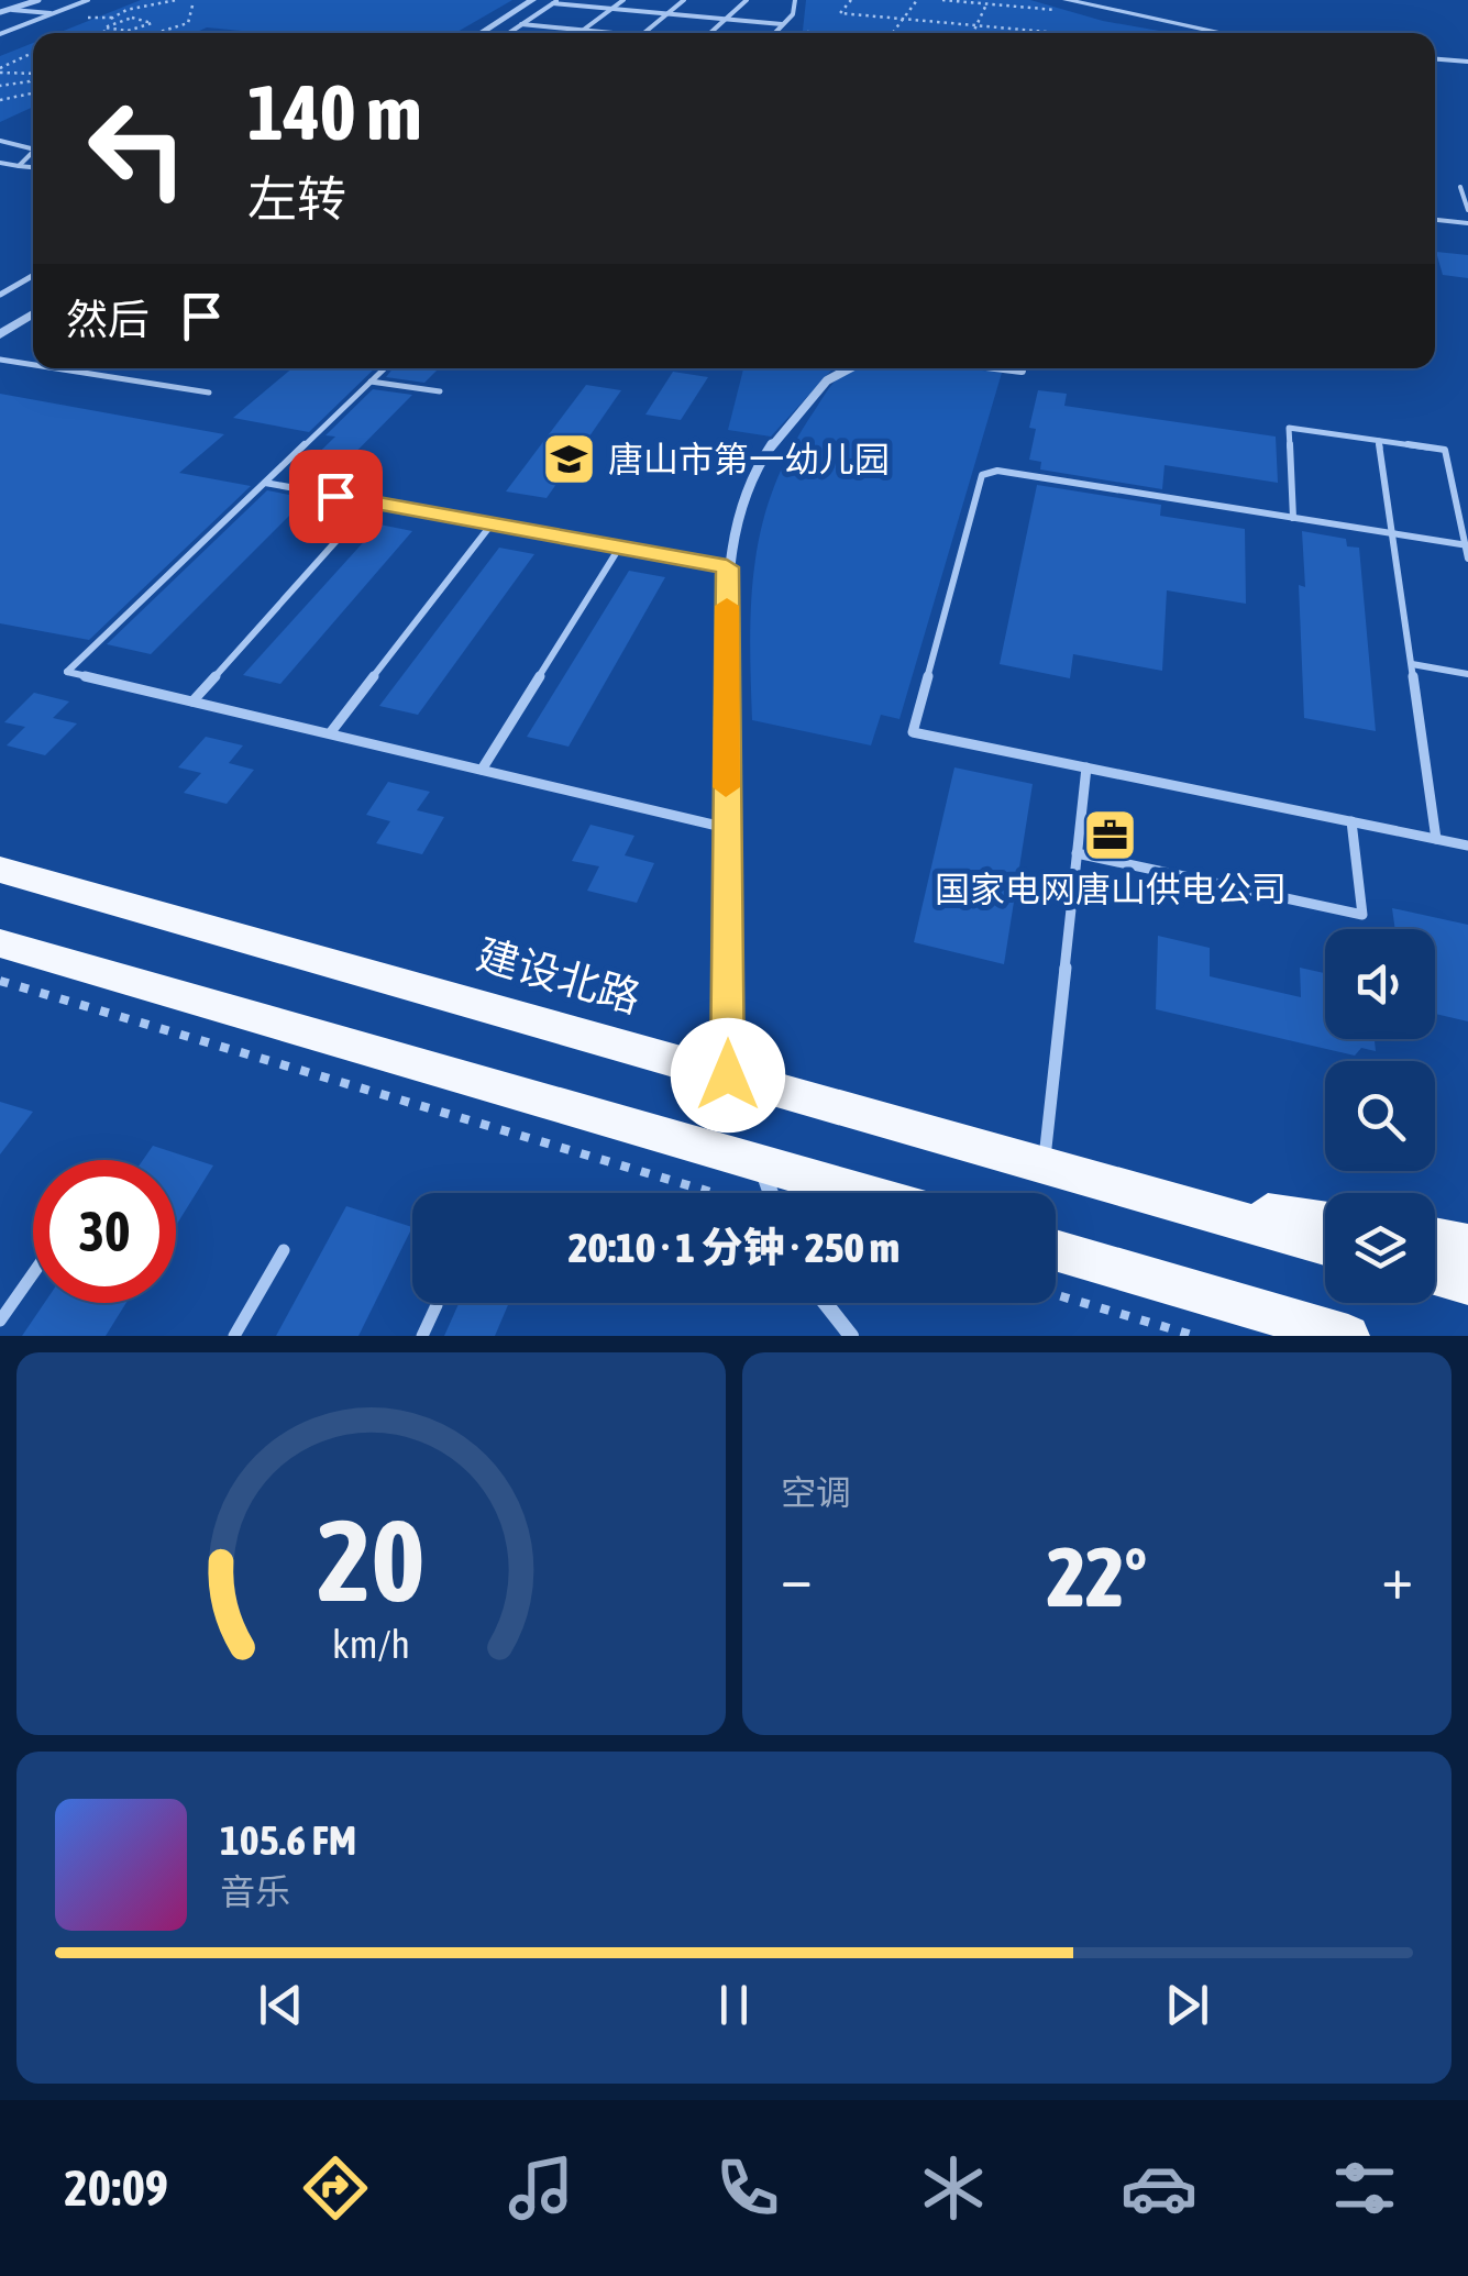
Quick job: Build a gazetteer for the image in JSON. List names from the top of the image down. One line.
{"streets":{"main road":["建设北路"]},"places":{"school or university":["唐山市第一幼儿园"],"office":["国家电网唐山供电公司"]},"page":{"turn":["140 m","左转"],"then":"然后","limit":"30","trip":"20:10 · 1 分钟 · 250 m","tile":"空调","heat":["−","22°","+"],"song":["105.6 FM","音乐"],"tabs":"20:09","gauge":["20","km/h"]}}
